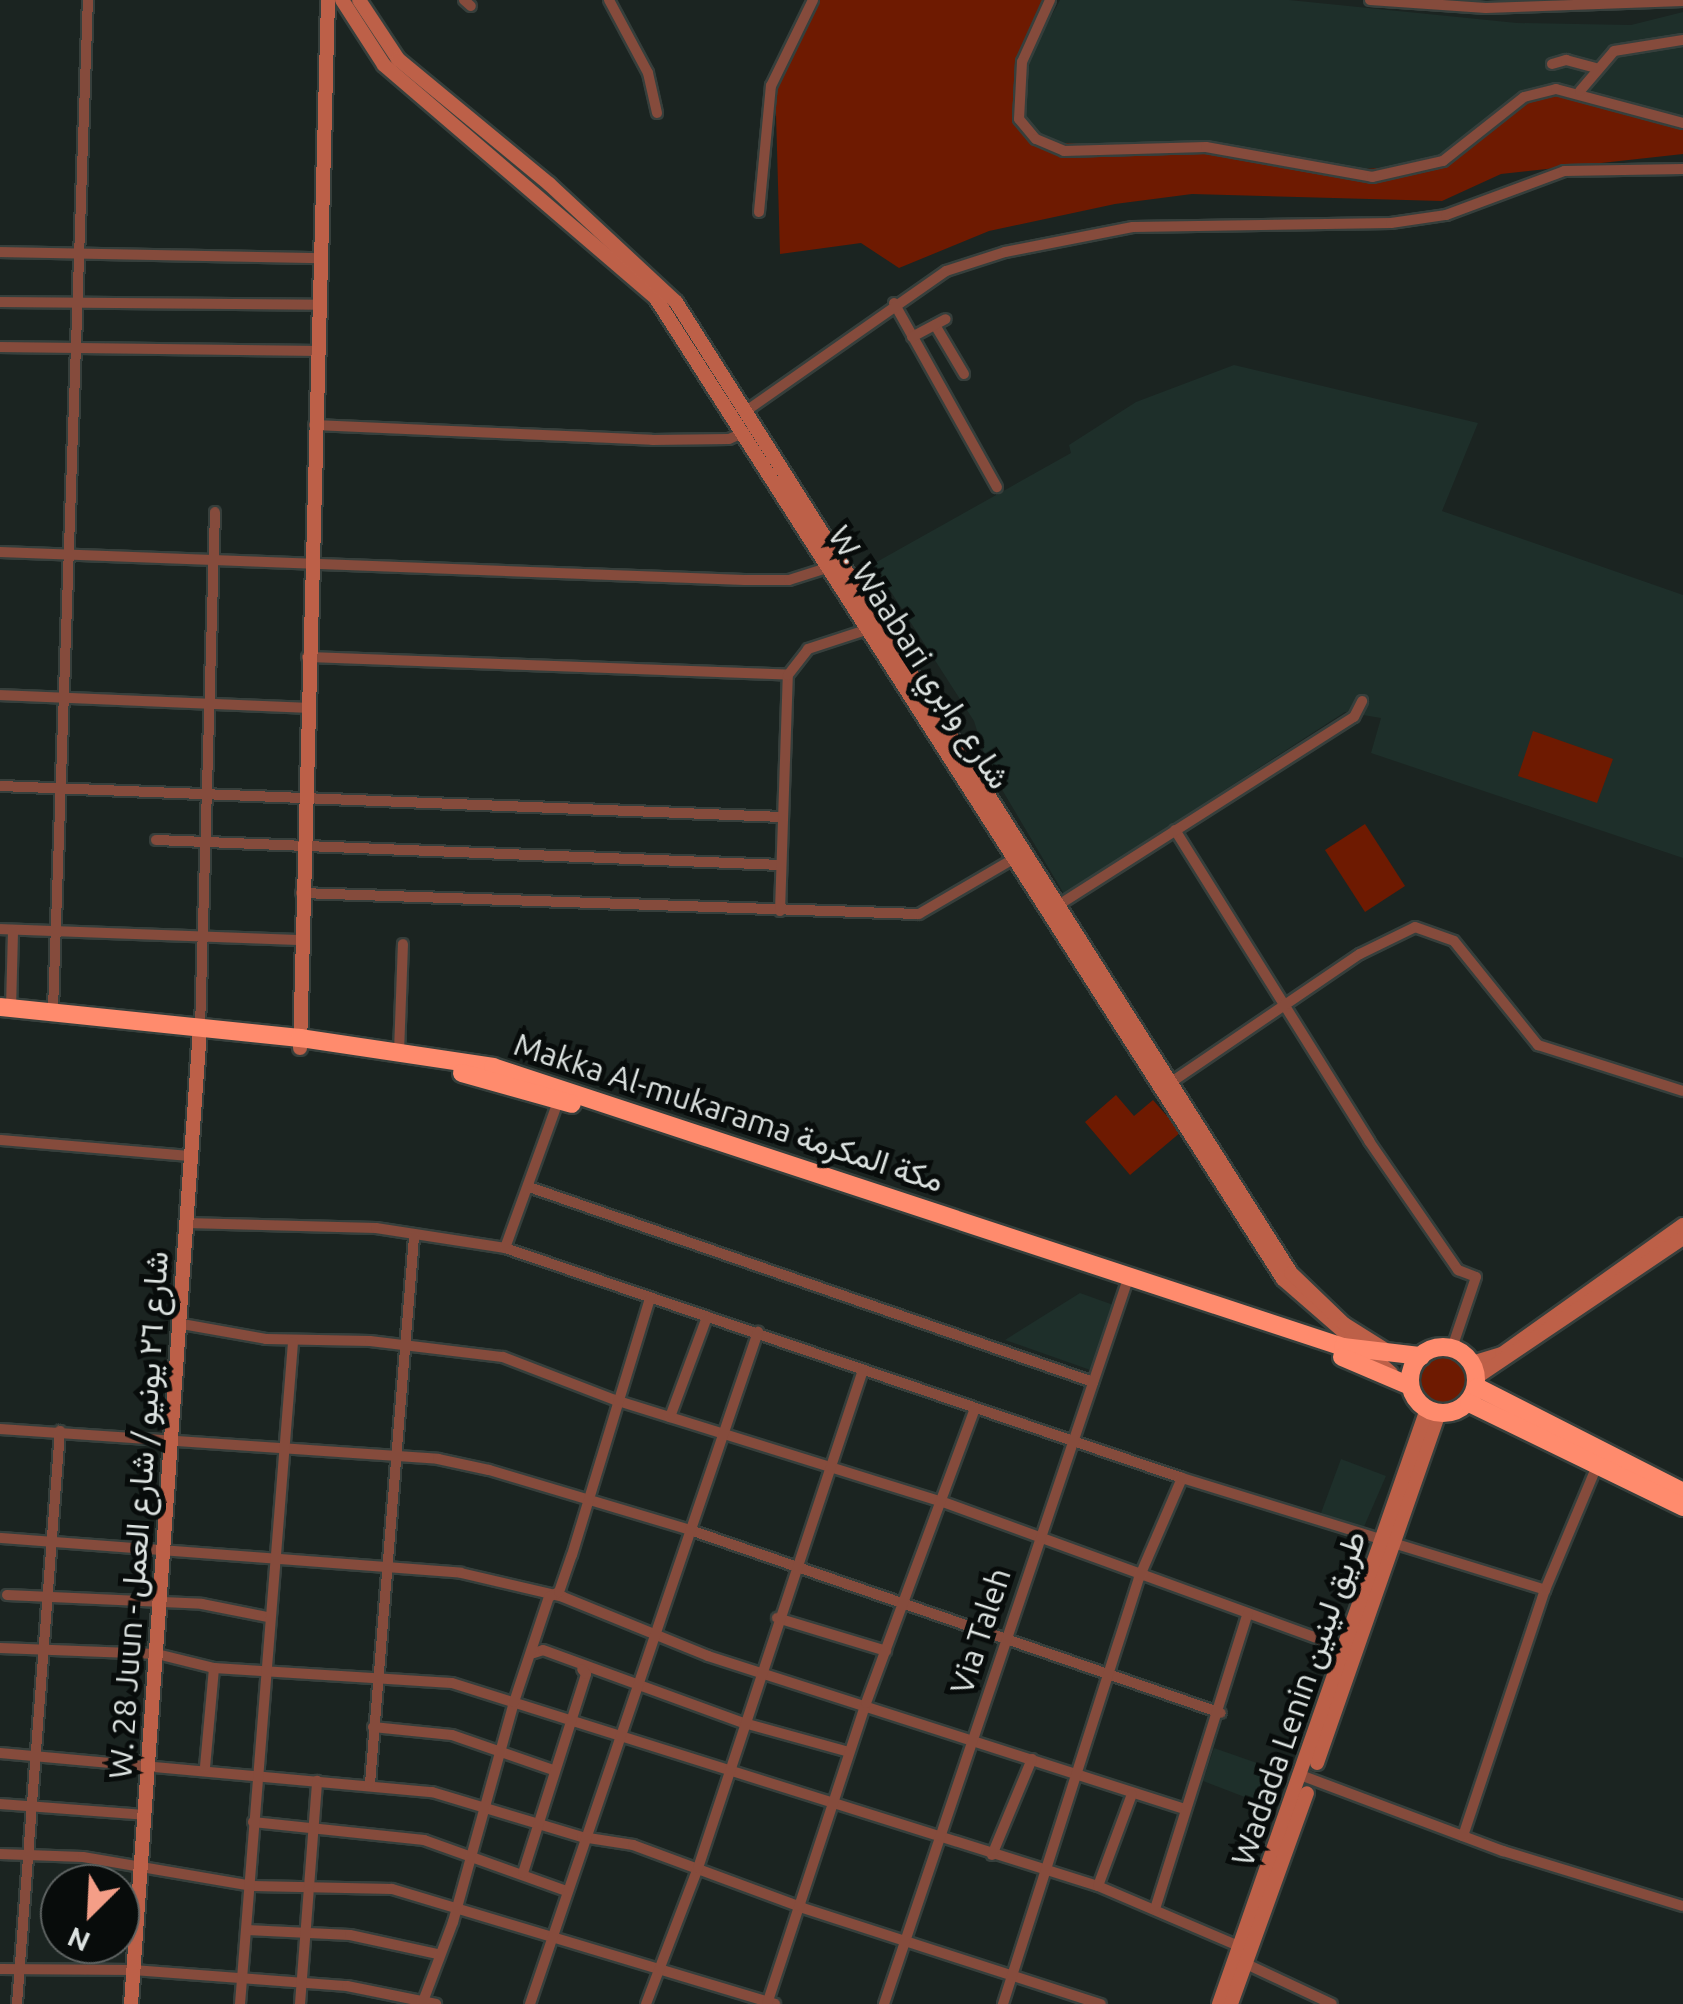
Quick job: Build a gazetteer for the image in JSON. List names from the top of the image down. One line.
{"streets":{"highway":["Makka Al-mukarama مكة المكرمة"],"main road":["W. Waabari شارع وابري","W. 28 Juun - شارع ٢٦ يونيو / شارع العمل","Wadada Lenin طريق لينين"],"street":["Via Taleh"]},"crossings":[["W. Waabari شارع وابري","Makka Al-mukarama مكة المكرمة"],["Makka Al-mukarama مكة المكرمة","W. 28 Juun - شارع ٢٦ يونيو / شارع العمل"],["Makka Al-mukarama مكة المكرمة","Via Taleh"]],"north":"bottom left"}
